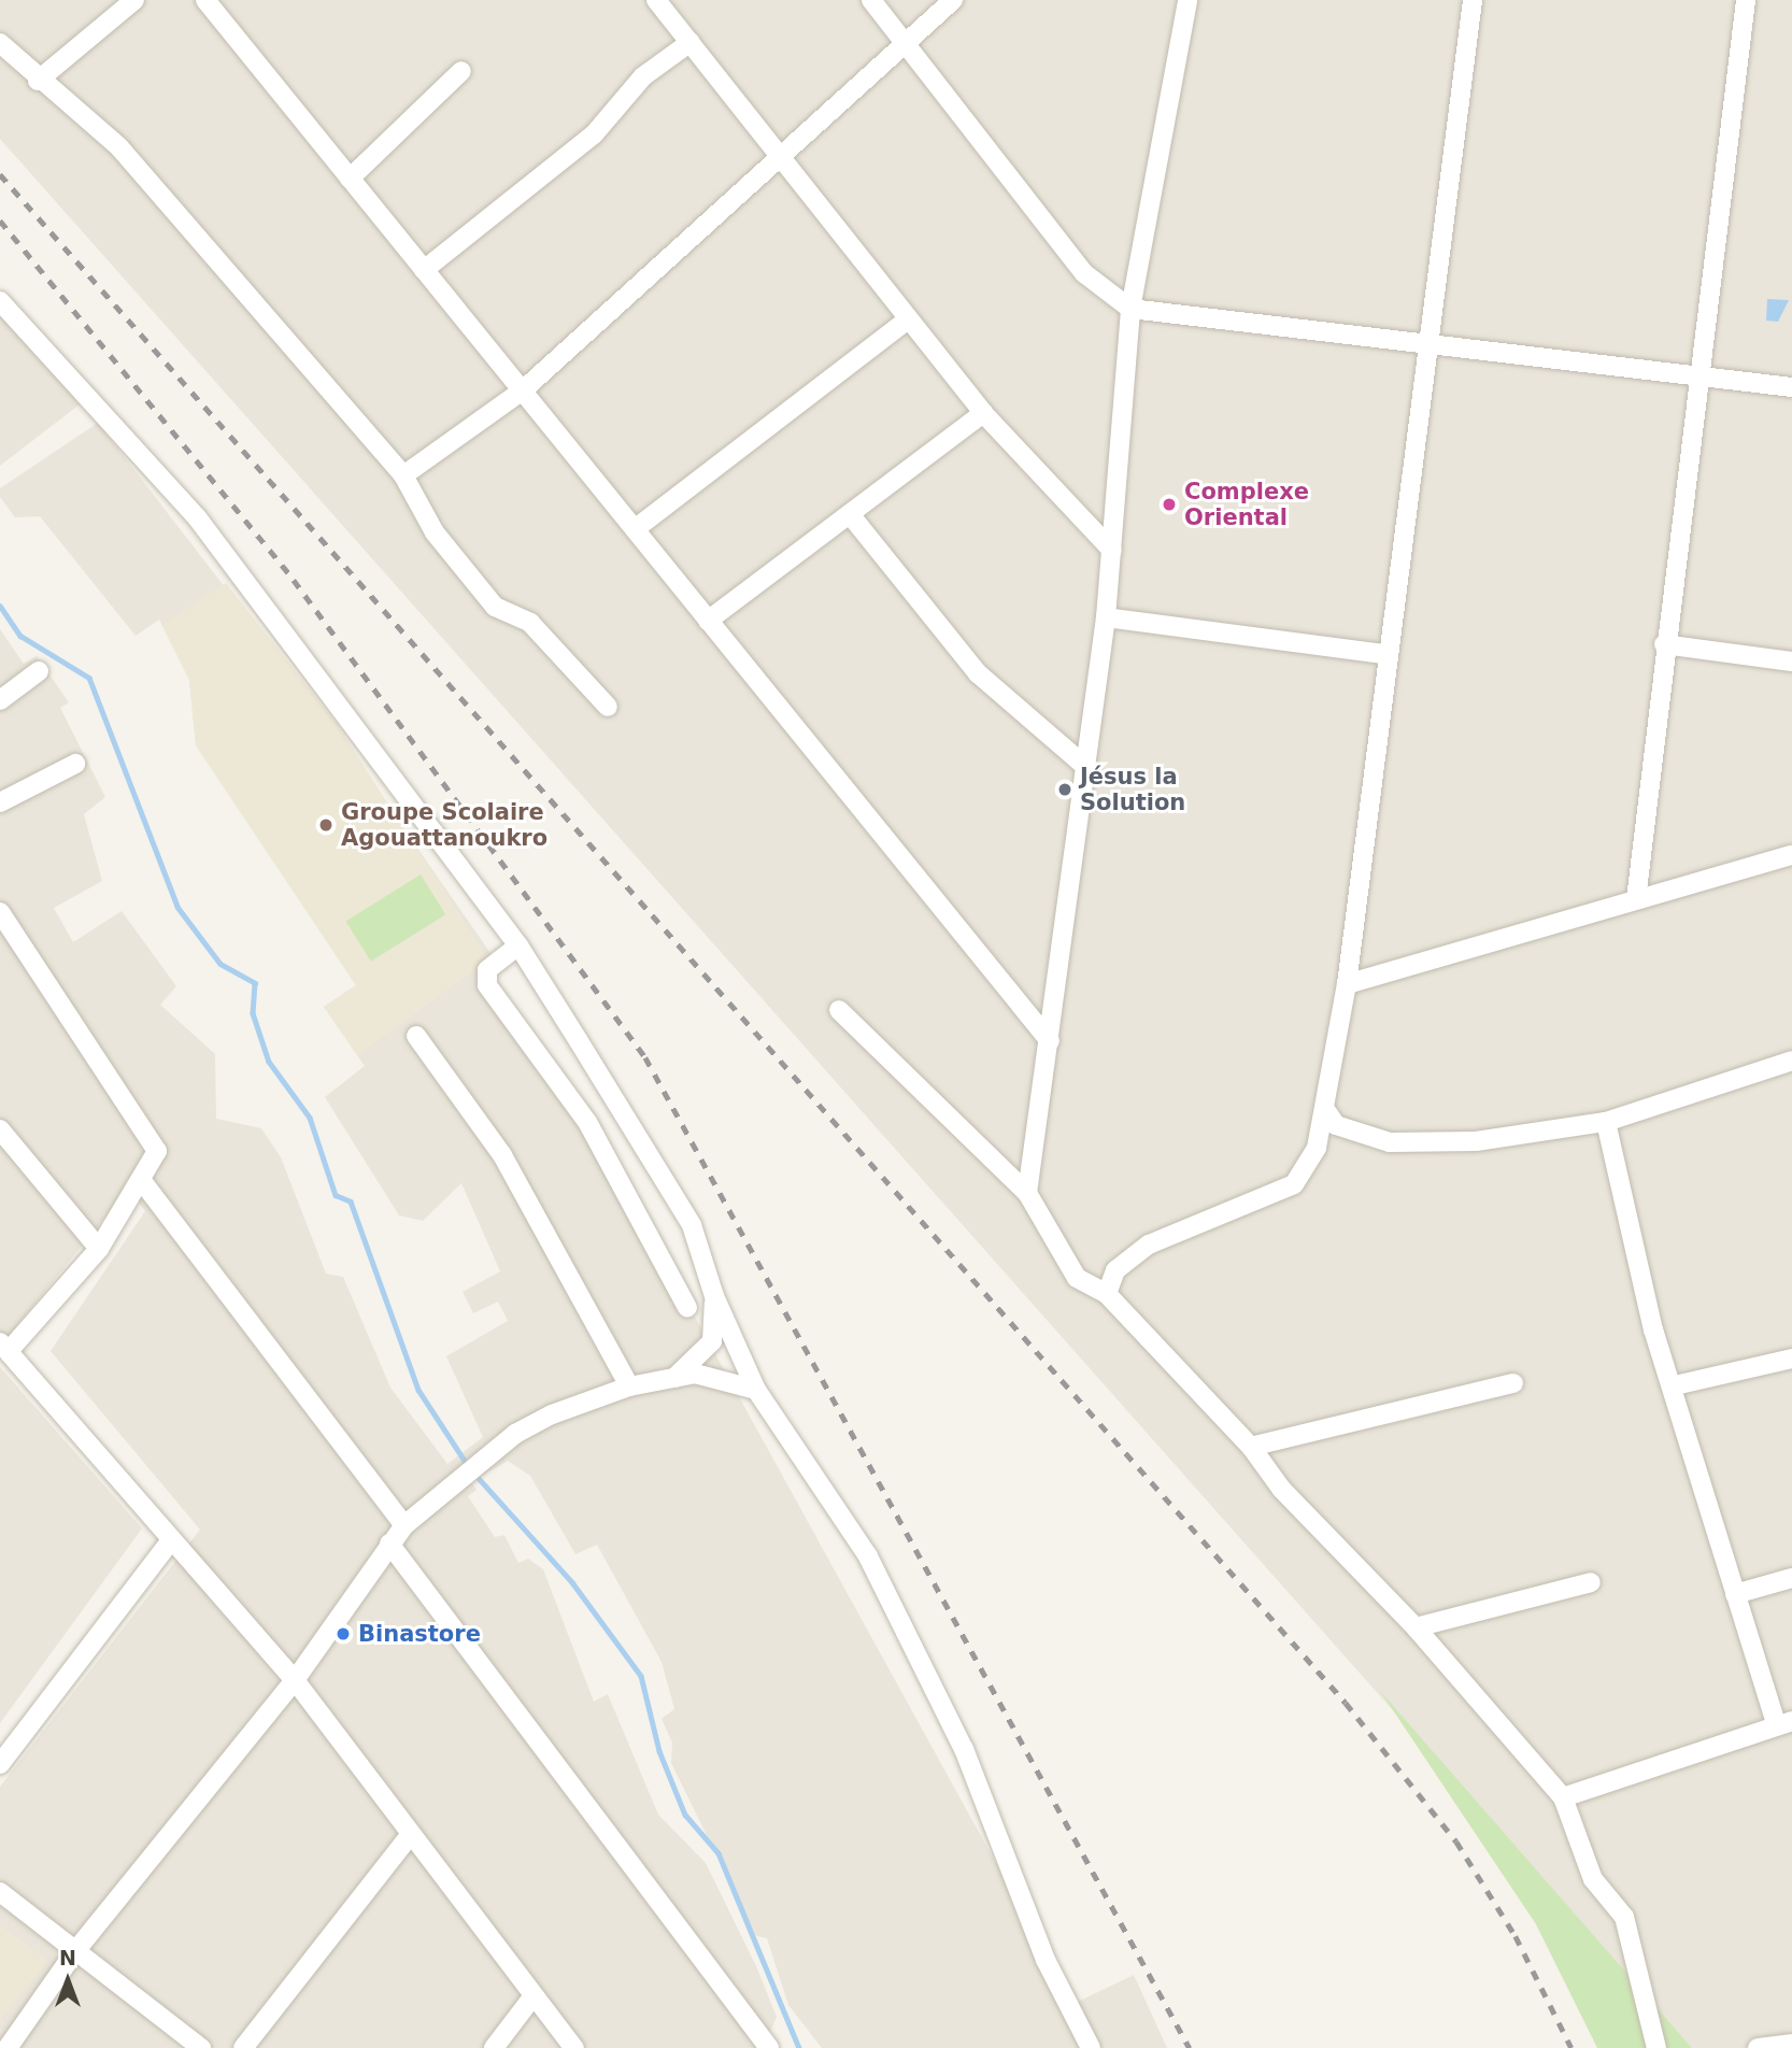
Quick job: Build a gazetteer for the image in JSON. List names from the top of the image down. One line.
{"places":["Complexe Oriental","Jésus la Solution","Groupe Scolaire Agouattanoukro","Binastore"],"north":"top"}
